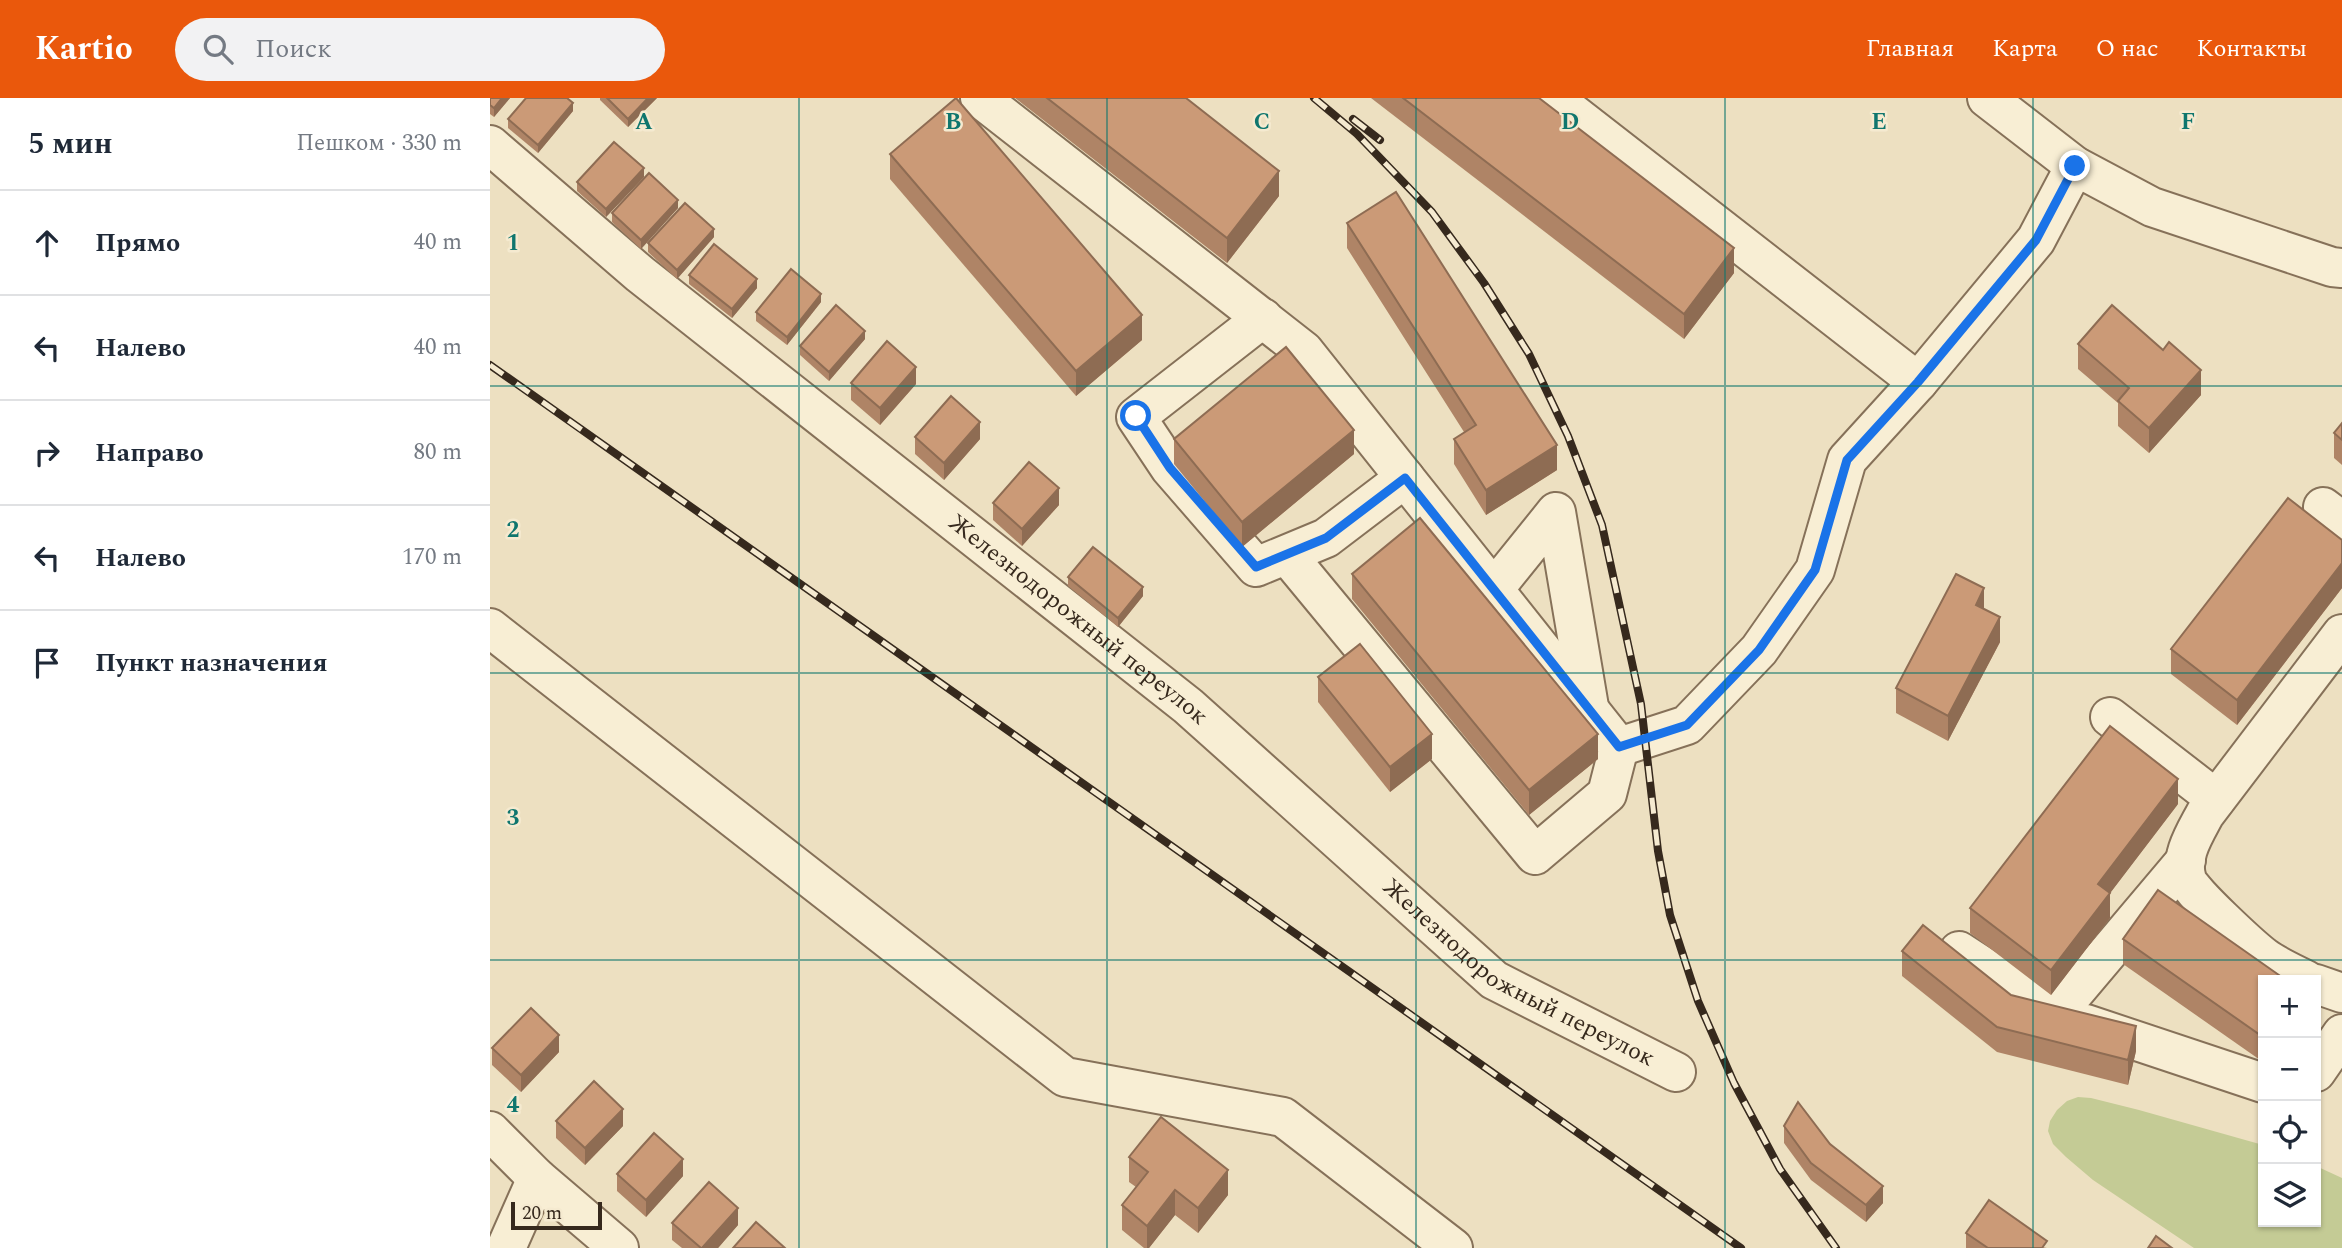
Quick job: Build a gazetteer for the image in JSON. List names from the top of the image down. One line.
{"streets":{"street":["Железнодорожный переулок"]},"scale_bar":"20 m","page":{"header":"Kartio","search":"Поиск","nav":["Главная","Карта","О нас","Контакты"],"heading":["5 мин","Пешком · 330 m"],"list":[["Прямо","40 m"],["Налево","40 m"],["Направо","80 m"],["Налево","170 m"],"Пункт назначения"],"map_buttons":["+","−"],"scale":"20 m"},"grid":{"columns":["A","B","C","D","E","F"],"rows":["1","2","3","4"]}}
